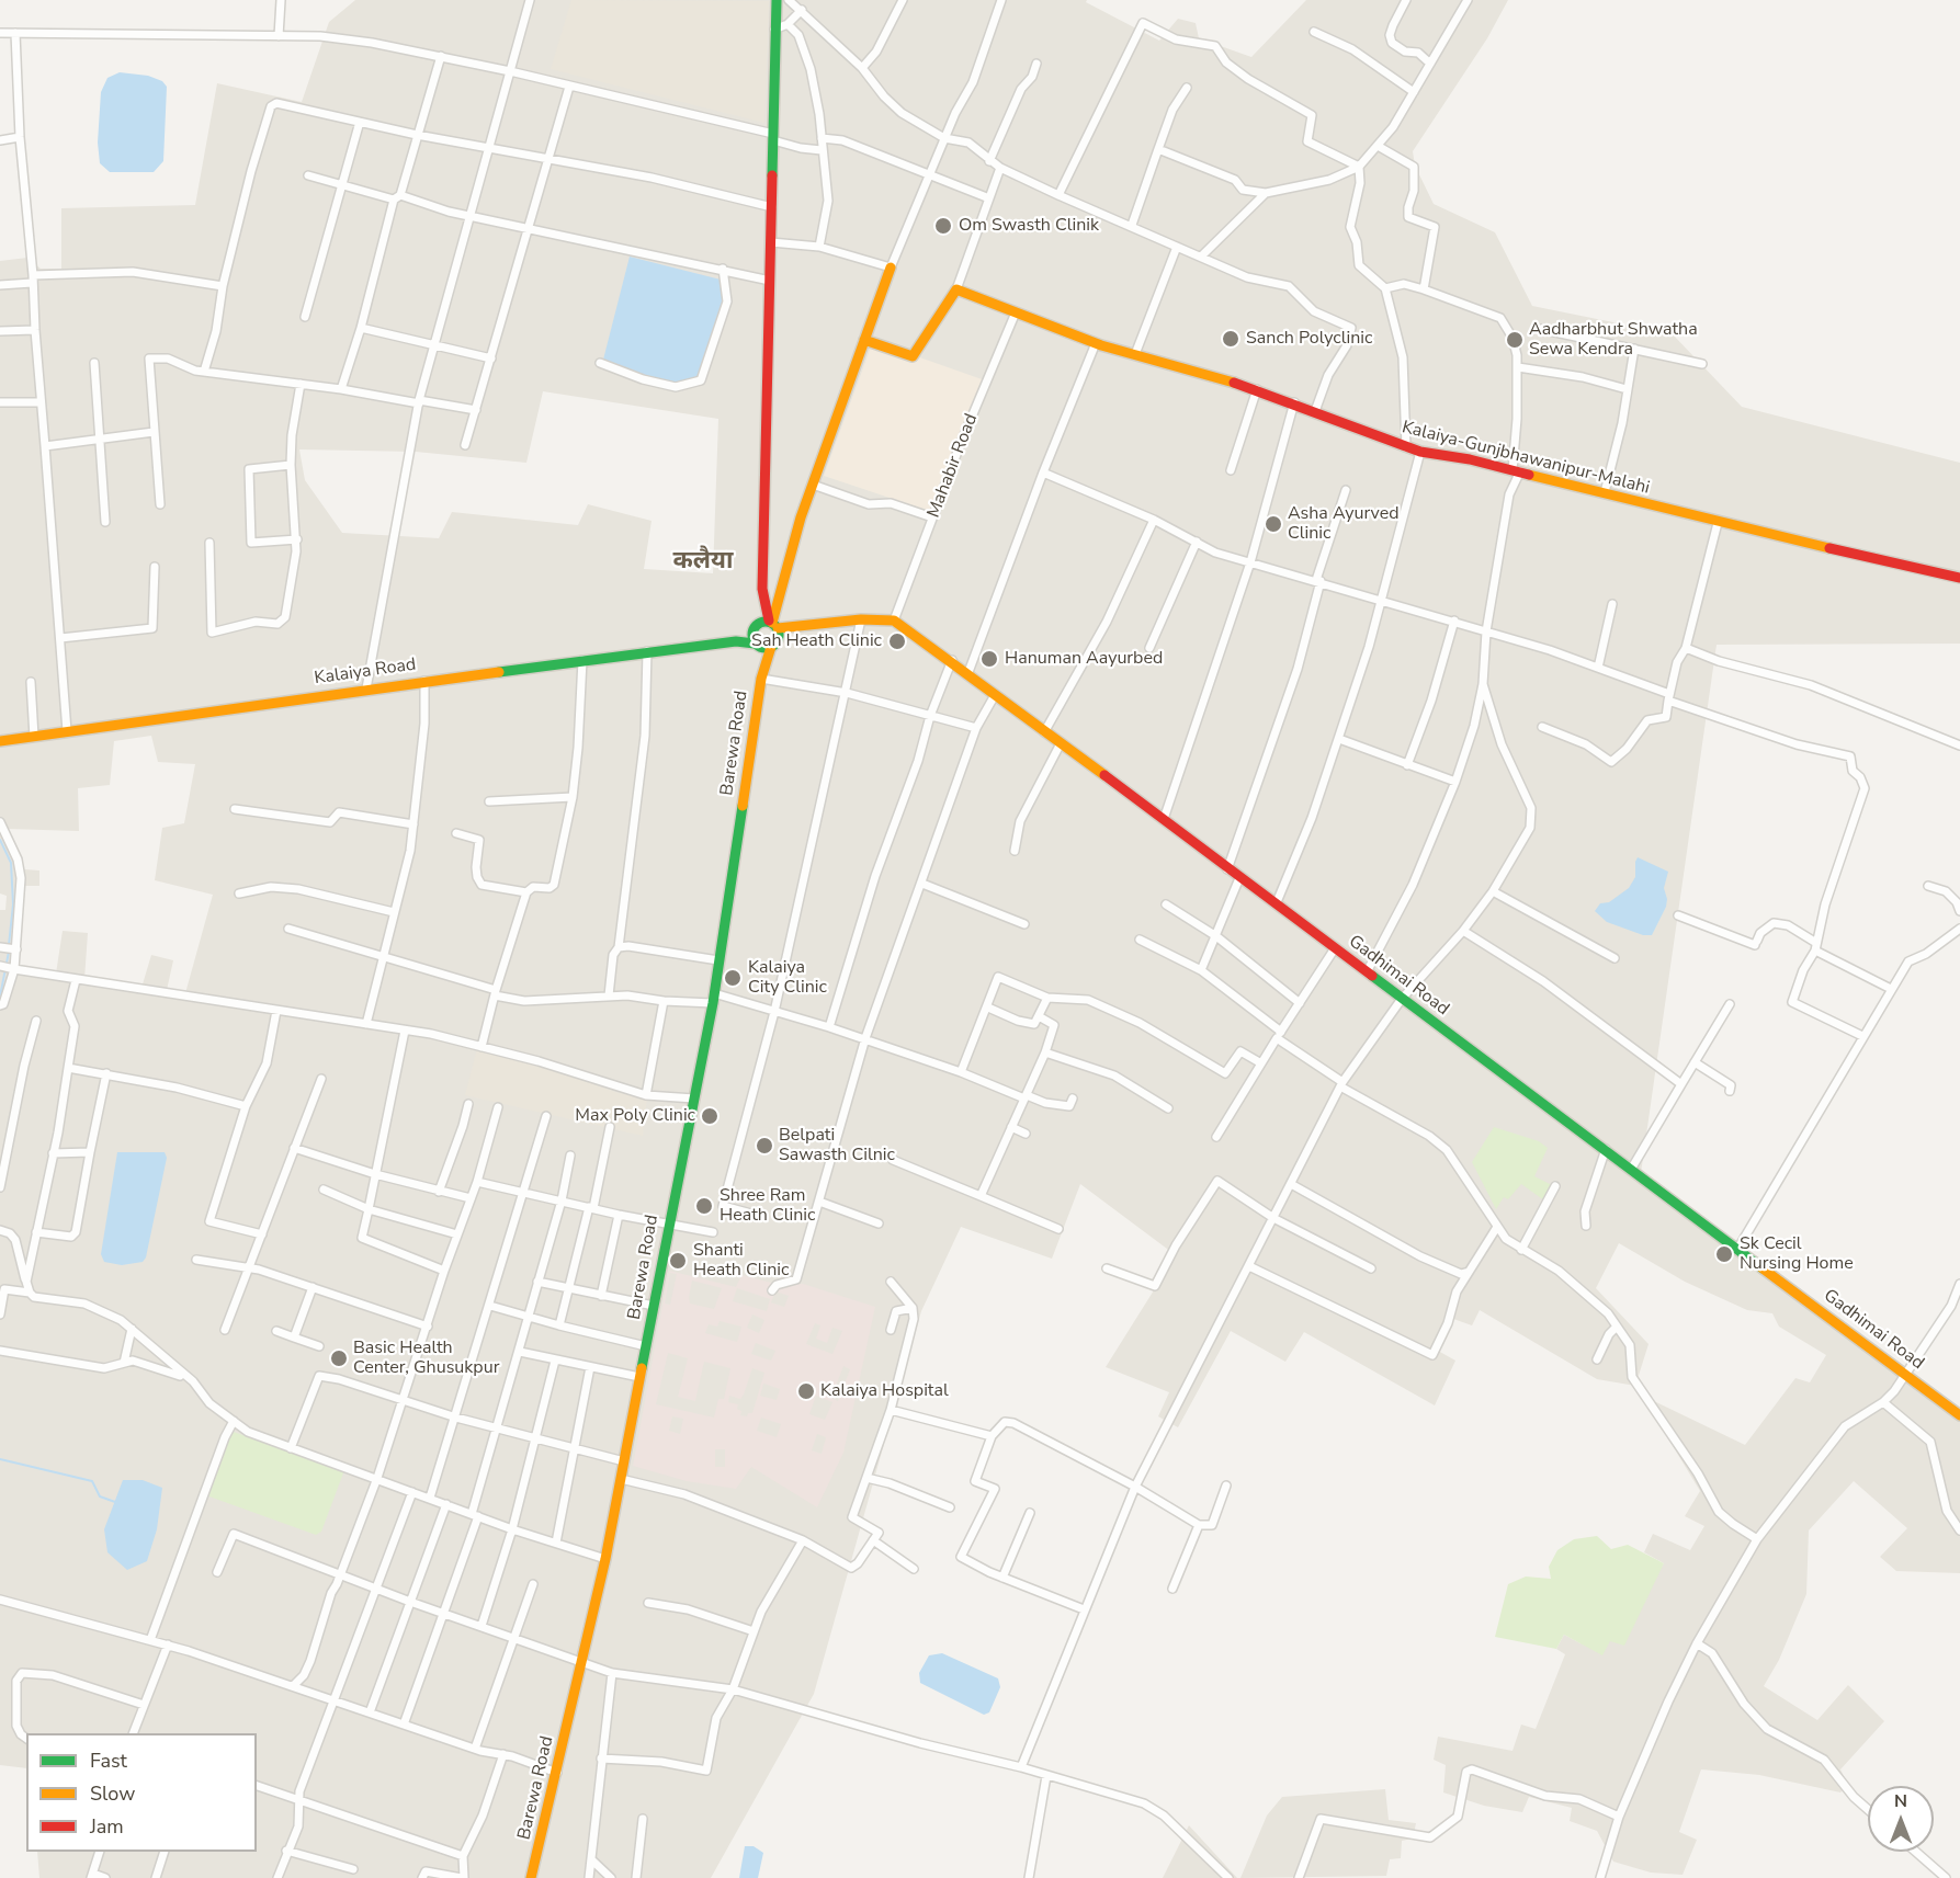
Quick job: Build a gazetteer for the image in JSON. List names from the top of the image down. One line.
{"streets":{"street":["Kalaiya-Gunjbhawanipur-Malahi","Mahabir Road","Kalaiya Road","Barewa Road","Gadhimai Road"]},"crossings":[["Kalaiya-Gunjbhawanipur-Malahi","Mahabir Road"],["Mahabir Road","Gadhimai Road"],["Kalaiya Road","Barewa Road"]],"districts":["कलैया"],"places":["Om Swasth Clinik","Sanch Polyclinic","Aadharbhut Shwatha Sewa Kendra","Asha Ayurved Clinic","Sah Heath Clinic","Hanuman Aayurbed","Kalaiya City Clinic","Max Poly Clinic","Belpati Sawasth Cilnic","Shree Ram Heath Clinic","Sk Cecil Nursing Home","Shanti Heath Clinic","Basic Health Center, Ghusukpur","Kalaiya Hospital"],"legend":["Fast","Slow","Jam"],"north":"top"}
